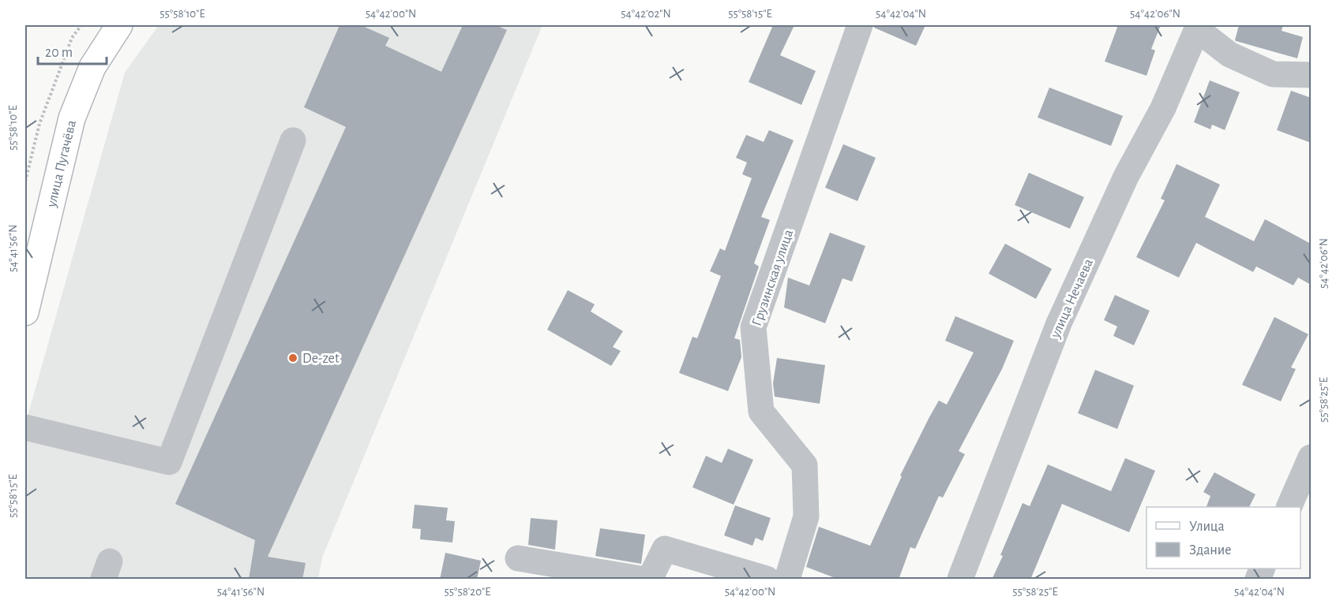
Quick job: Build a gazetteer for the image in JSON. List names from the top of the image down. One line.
{"streets":{"main road":["улица Пугачёва"],"street":["Грузинская улица","улица Нечаева"]},"places":["De-zet"],"legend":["Улица","Здание"],"scale_bar":"20 m","coordinates":["55°58'10\"E","54°42'00\"N","54°42'02\"N","55°58'15\"E","54°42'04\"N","54°42'06\"N","54°41'56\"N","55°58'25\"E","55°58'20\"E"]}
